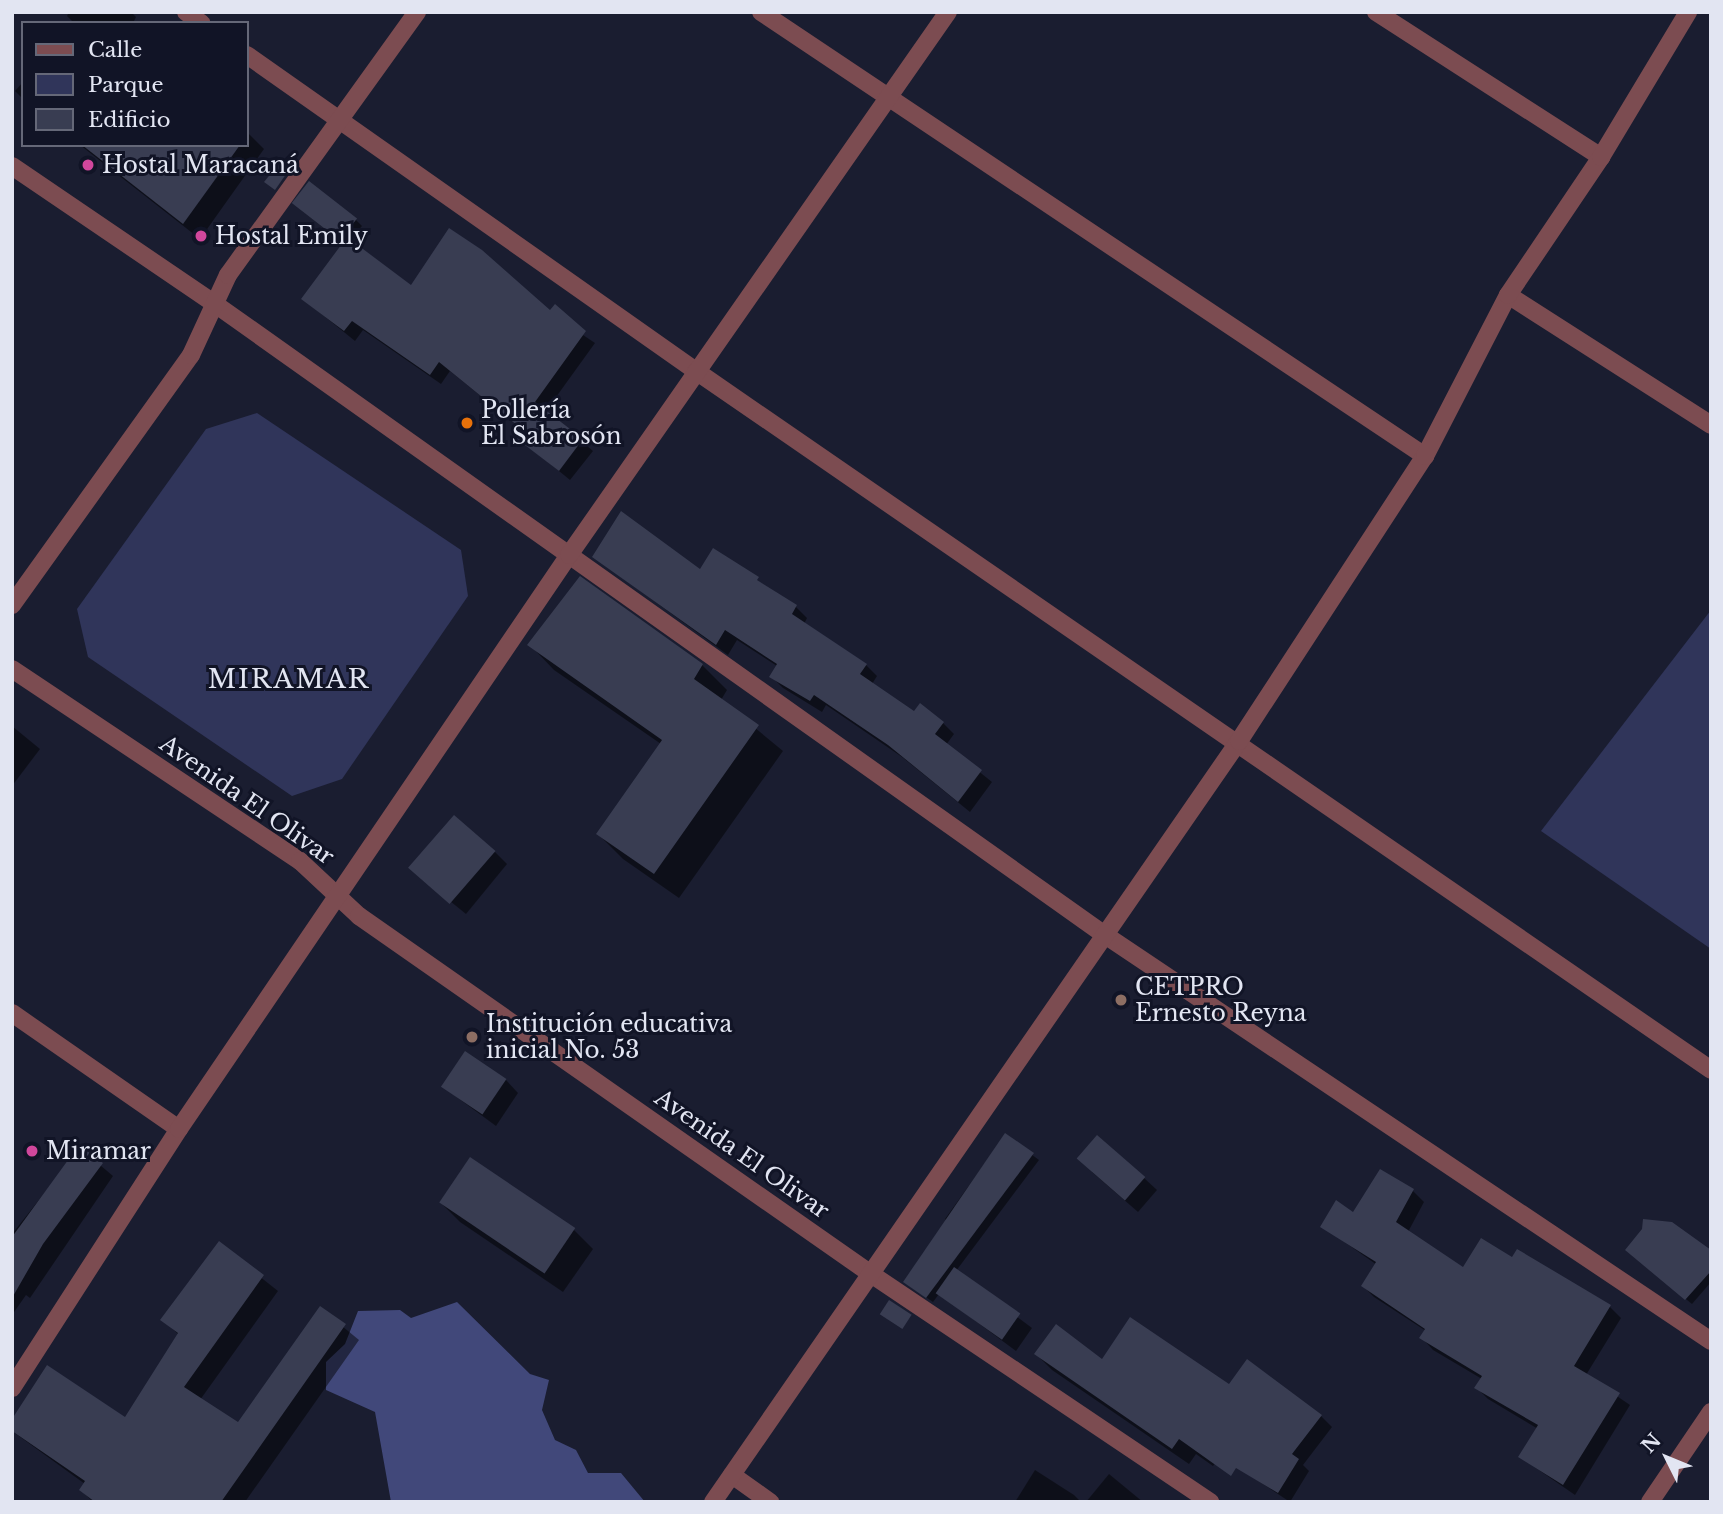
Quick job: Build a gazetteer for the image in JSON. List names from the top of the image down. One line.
{"streets":{"street":["Avenida El Olivar"]},"districts":["MIRAMAR"],"places":["Hostal Maracaná","Hostal Emily","Pollería El Sabrosón","CETPRO Ernesto Reyna","Institución educativa inicial No. 53","Miramar"],"legend":["Calle","Parque","Edificio"],"north":"top left"}
